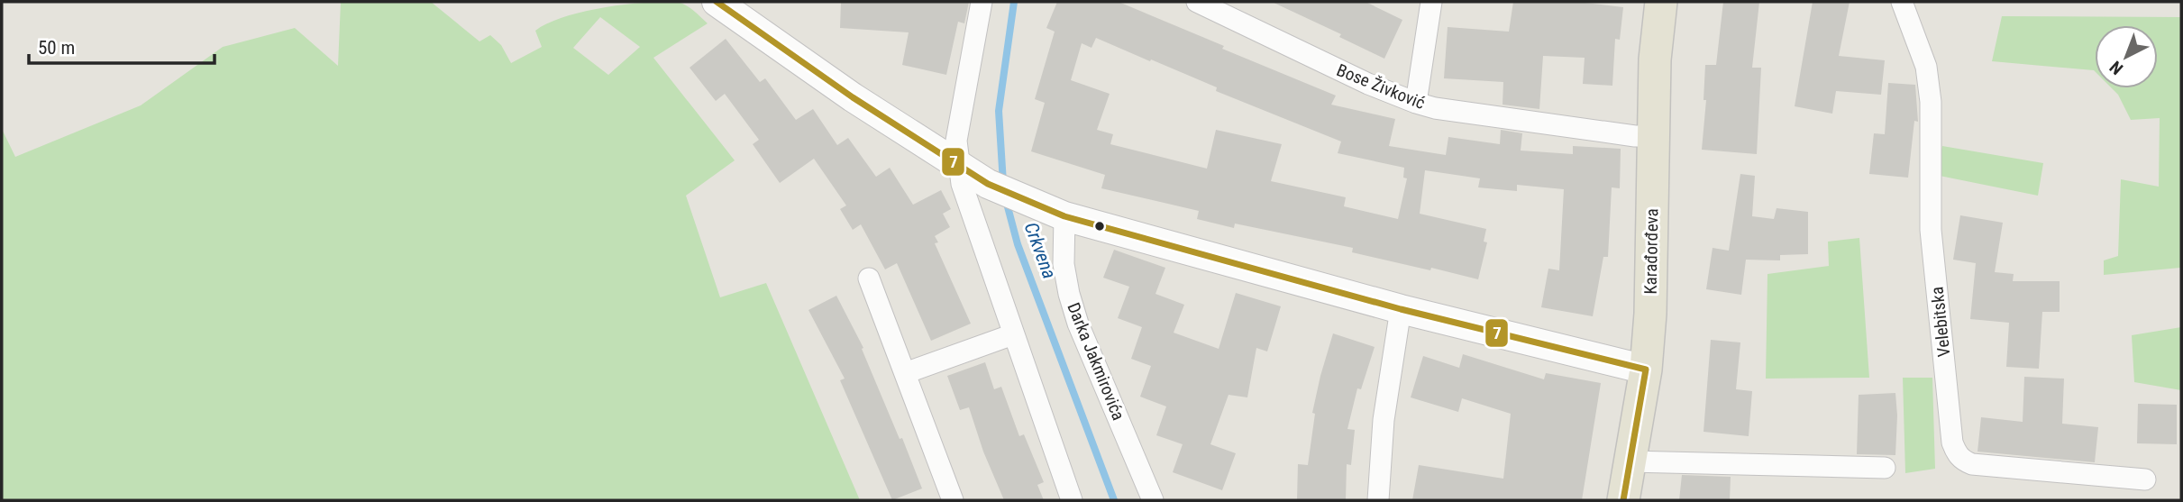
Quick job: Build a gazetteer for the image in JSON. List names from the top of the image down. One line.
{"streets":{"main road":["Karađorđeva"],"street":["Bose Živković","Velebitska","Darka Jakmirovića"]},"crossings":[["Bose Živković","Karađorđeva"]],"water":["Crkvena"],"lines":["transit line 7"],"scale_bar":"50 m","north":"bottom left"}
